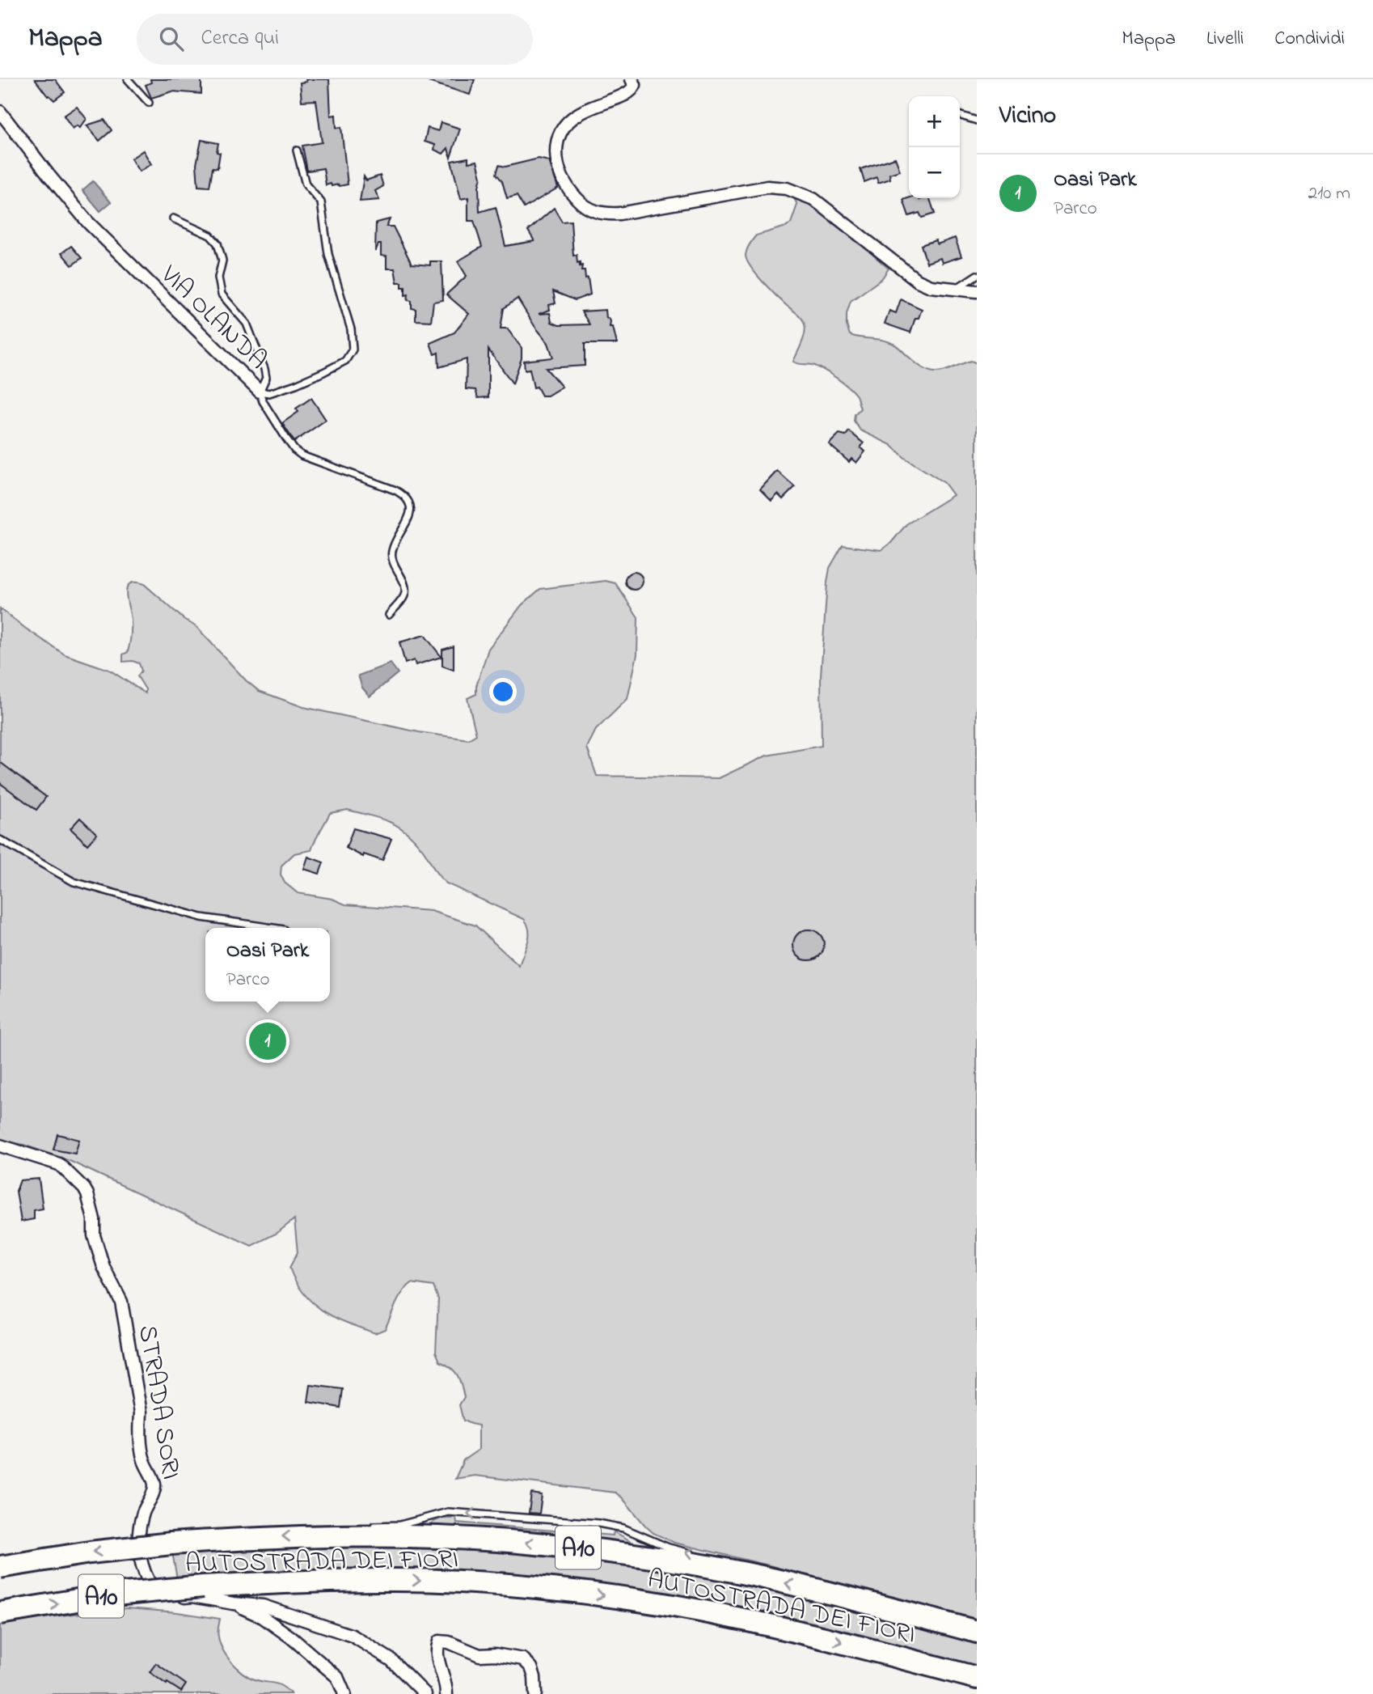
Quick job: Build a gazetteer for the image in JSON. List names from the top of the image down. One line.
{"streets":{"highway":["A10","AUTOSTRADA DEI FIORI"],"street":["VIA OLANDA","STRADA SORI"]},"page":{"header":"Mappa","search":"Cerca qui","nav":["Mappa","Livelli","Condividi"],"heading":"Vicino","map_buttons":["+","−"],"list":[{"mark":"1","name":"Oasi Park","note":"Parco","value":"210 m"}],"popup":["Oasi Park","Parco"],"pins":"1"}}
